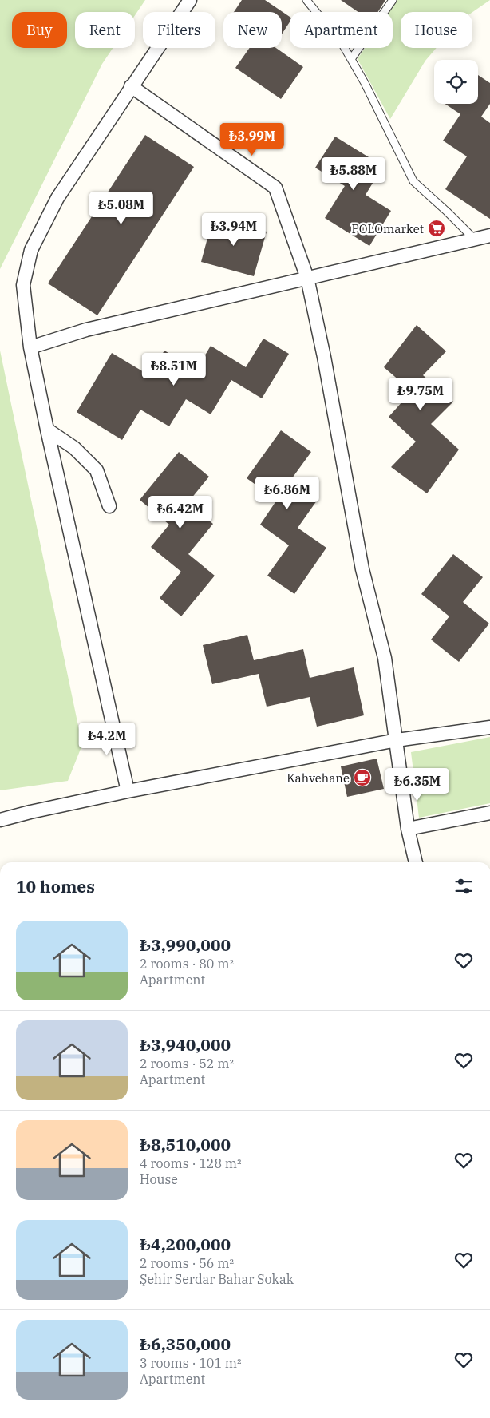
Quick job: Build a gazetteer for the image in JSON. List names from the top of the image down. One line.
{"places":{"supermarket":["POLOmarket"],"cafe":["Kahvehane"]},"page":{"chip":["Buy","Rent","Filters","New","Apartment","House"],"price":["₺3.99M","₺5.88M","₺5.08M","₺3.94M","₺8.51M","₺9.75M","₺6.86M","₺6.42M","₺4.2M","₺6.35M"],"heading":"10 homes","list":[{"name":"₺3,990,000","note":"2 rooms · 80 m² · Apartment"},{"name":"₺3,940,000","note":"2 rooms · 52 m² · Apartment"},{"name":"₺8,510,000","note":"4 rooms · 128 m² · House"},{"name":"₺4,200,000","note":"2 rooms · 56 m² · Şehir Serdar Bahar Sokak"},{"name":"₺6,350,000","note":"3 rooms · 101 m² · Apartment"}]}}
